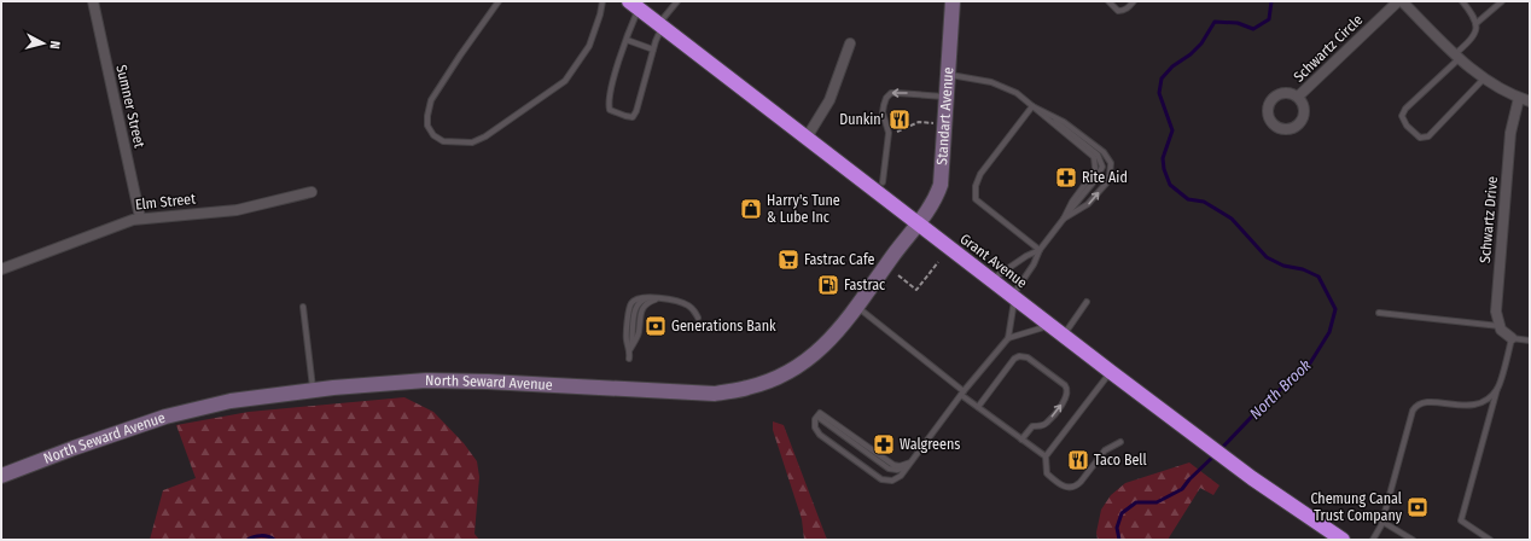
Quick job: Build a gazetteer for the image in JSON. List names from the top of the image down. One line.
{"streets":{"highway":["Grant Avenue"],"street":["Schwartz Circle","Sumner Street","Standart Avenue","Elm Street","Schwartz Drive","North Seward Avenue"]},"crossings":[["Sumner Street","Elm Street"],["Standart Avenue","Grant Avenue"],["Standart Avenue","North Seward Avenue"],["Grant Avenue","North Seward Avenue"]],"water":["North Brook"],"places":{"restaurant":["Dunkin'","Taco Bell"],"pharmacy":["Rite Aid","Walgreens"],"shop":["Harry's Tune & Lube Inc"],"supermarket":["Fastrac Cafe"],"fuel station":["Fastrac"],"bank":["Generations Bank","Chemung Canal Trust Company"]},"north":"right"}
